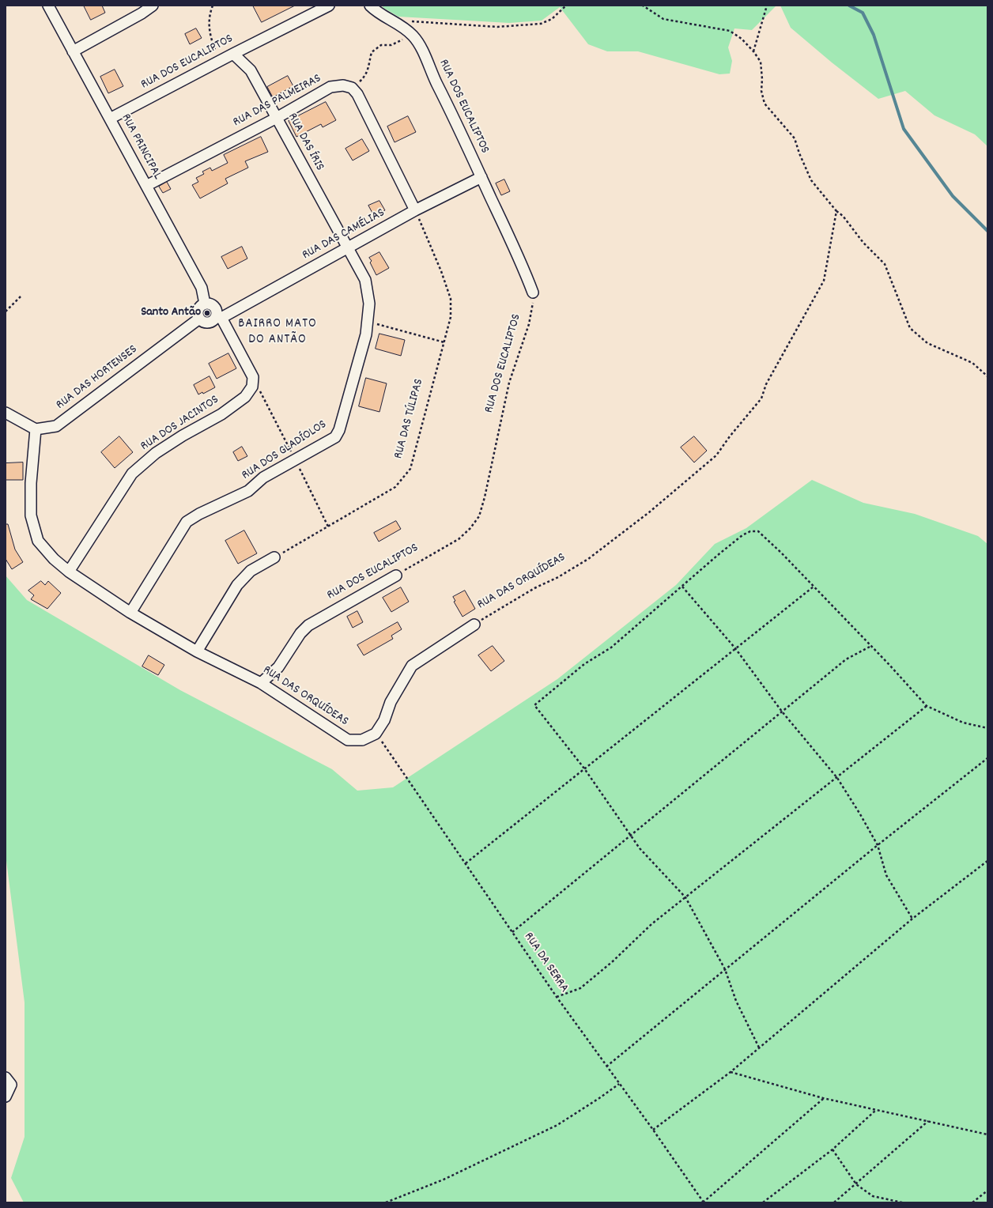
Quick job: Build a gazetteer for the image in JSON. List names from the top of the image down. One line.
{"streets":{"street":["RUA DOS EUCALIPTOS","RUA DAS PALMEIRAS","RUA DAS ÍRIS","RUA PRINCIPAL","RUA DAS CAMÉLIAS","RUA DAS HORTENSES","RUA DOS JACINTOS","RUA DOS GLADÍOLOS","RUA DAS ORQUÍDEAS"],"path":["RUA DAS TÚLIPAS","RUA DA SERRA"]},"crossings":[["RUA DOS EUCALIPTOS","RUA DAS ÍRIS"],["RUA DOS EUCALIPTOS","RUA PRINCIPAL"],["RUA DOS EUCALIPTOS","RUA DAS CAMÉLIAS"],["RUA DOS EUCALIPTOS","RUA DAS ORQUÍDEAS"],["RUA DAS PALMEIRAS","RUA DAS ÍRIS"],["RUA DAS PALMEIRAS","RUA PRINCIPAL"],["RUA DAS ÍRIS","RUA DAS CAMÉLIAS"],["RUA DAS ÍRIS","RUA DOS GLADÍOLOS"],["RUA PRINCIPAL","RUA DAS CAMÉLIAS"],["RUA PRINCIPAL","RUA DAS HORTENSES"],["RUA DAS CAMÉLIAS","RUA DAS HORTENSES"],["RUA DAS CAMÉLIAS","RUA DAS TÚLIPAS"],["RUA DAS CAMÉLIAS","RUA DOS GLADÍOLOS"],["RUA DAS HORTENSES","RUA DAS ORQUÍDEAS"],["RUA DOS JACINTOS","RUA DAS ORQUÍDEAS"],["RUA DOS GLADÍOLOS","RUA DAS ORQUÍDEAS"],["RUA DAS ORQUÍDEAS","RUA DA SERRA"]],"districts":["BAIRRO MATO DO ANTÃO"],"places":["Santo Antão"]}
